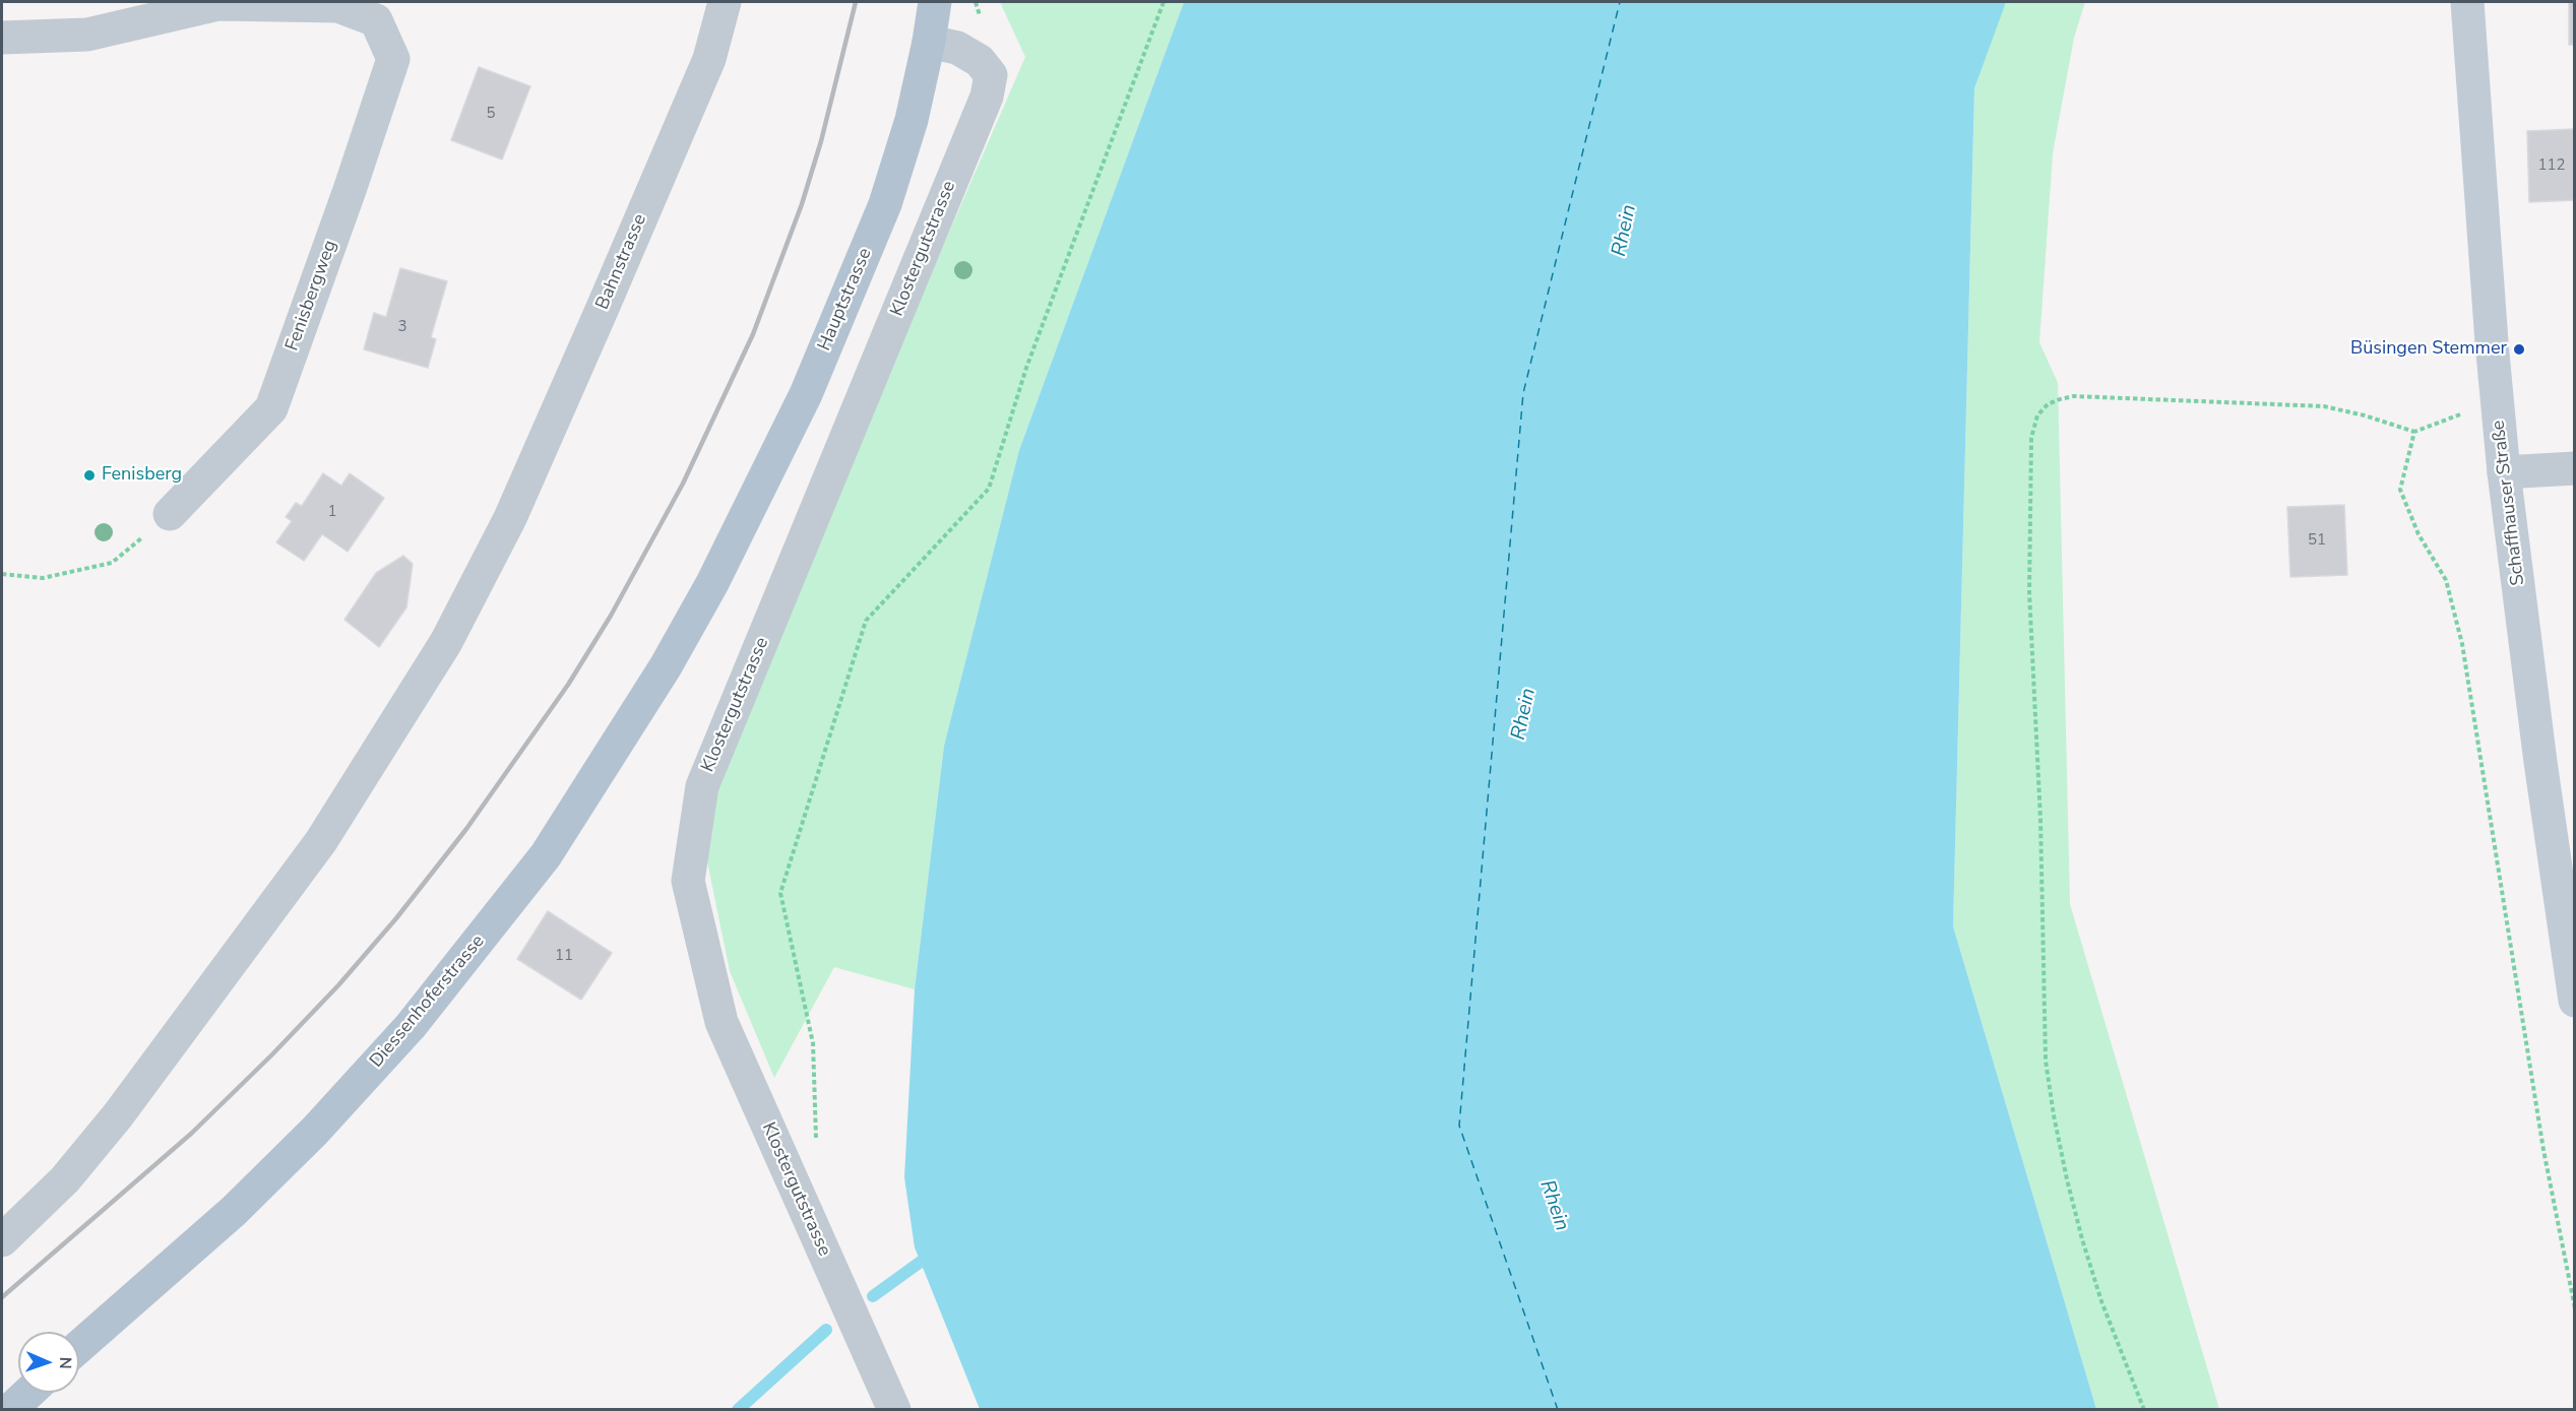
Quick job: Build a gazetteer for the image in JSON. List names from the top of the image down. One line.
{"streets":{"main road":["Hauptstrasse","Schaffhauser Straße","Diessenhoferstrasse"],"street":["Klostergutstrasse","Bahnstrasse","Fenisbergweg"]},"crossings":[["Klostergutstrasse","Hauptstrasse"],["Hauptstrasse","Diessenhoferstrasse"]],"water":["Rhein"],"places":["Büsingen Stemmer","Fenisberg"],"house_numbers":["5","112","3","1","51","11"],"north":"right"}
